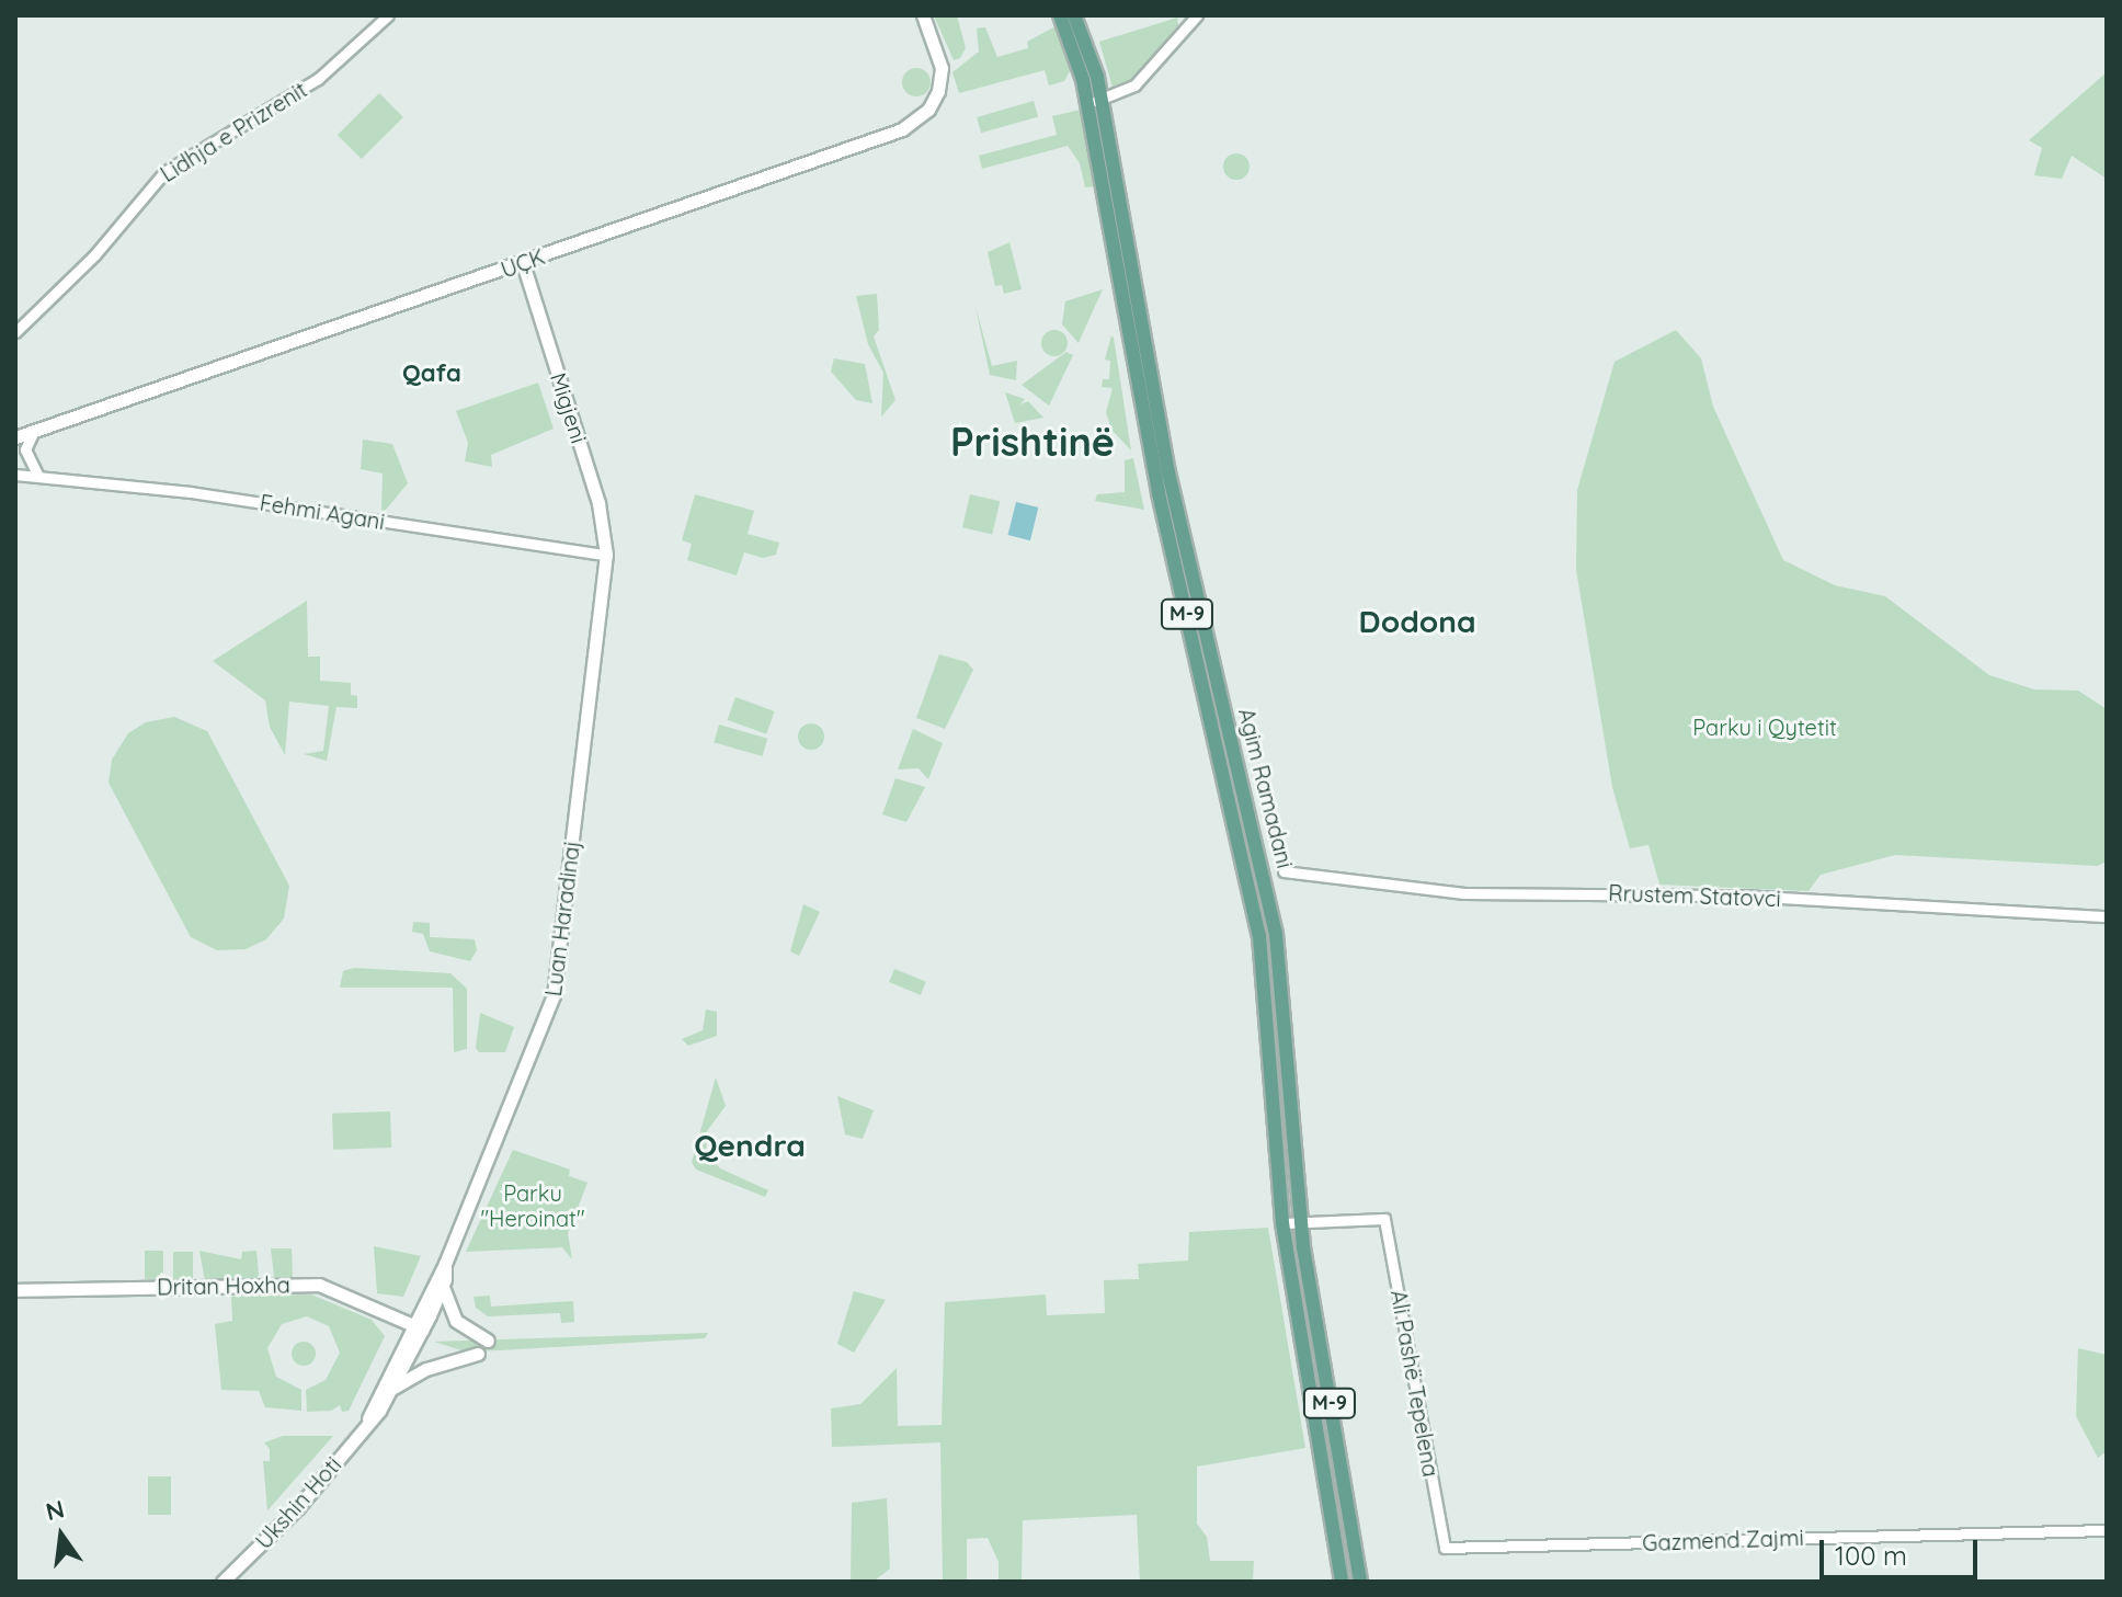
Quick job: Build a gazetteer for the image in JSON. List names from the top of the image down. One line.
{"streets":{"main road":["UÇK","Migjeni","M-9","Agim Ramadani","Luan Haradinaj","Dritan Hoxha","Ukshin Hoti"],"street":["Lidhja e Prizrenit","Fehmi Agani","Rrustem Statovci","Ali Pashë Tepelena","Gazmend Zajmi"]},"crossings":[["UÇK","Migjeni"],["Migjeni","Fehmi Agani"],["Migjeni","Luan Haradinaj"],["Fehmi Agani","Luan Haradinaj"],["Agim Ramadani","Ali Pashë Tepelena"],["Luan Haradinaj","Dritan Hoxha"],["Luan Haradinaj","Ukshin Hoti"],["Dritan Hoxha","Ukshin Hoti"],["Ali Pashë Tepelena","Gazmend Zajmi"]],"districts":["Qafa","Prishtinë","Dodona","Qendra"],"parks":["Parku i Qytetit","Parku \"Heroinat\""],"scale_bar":"100 m","north":"top"}
